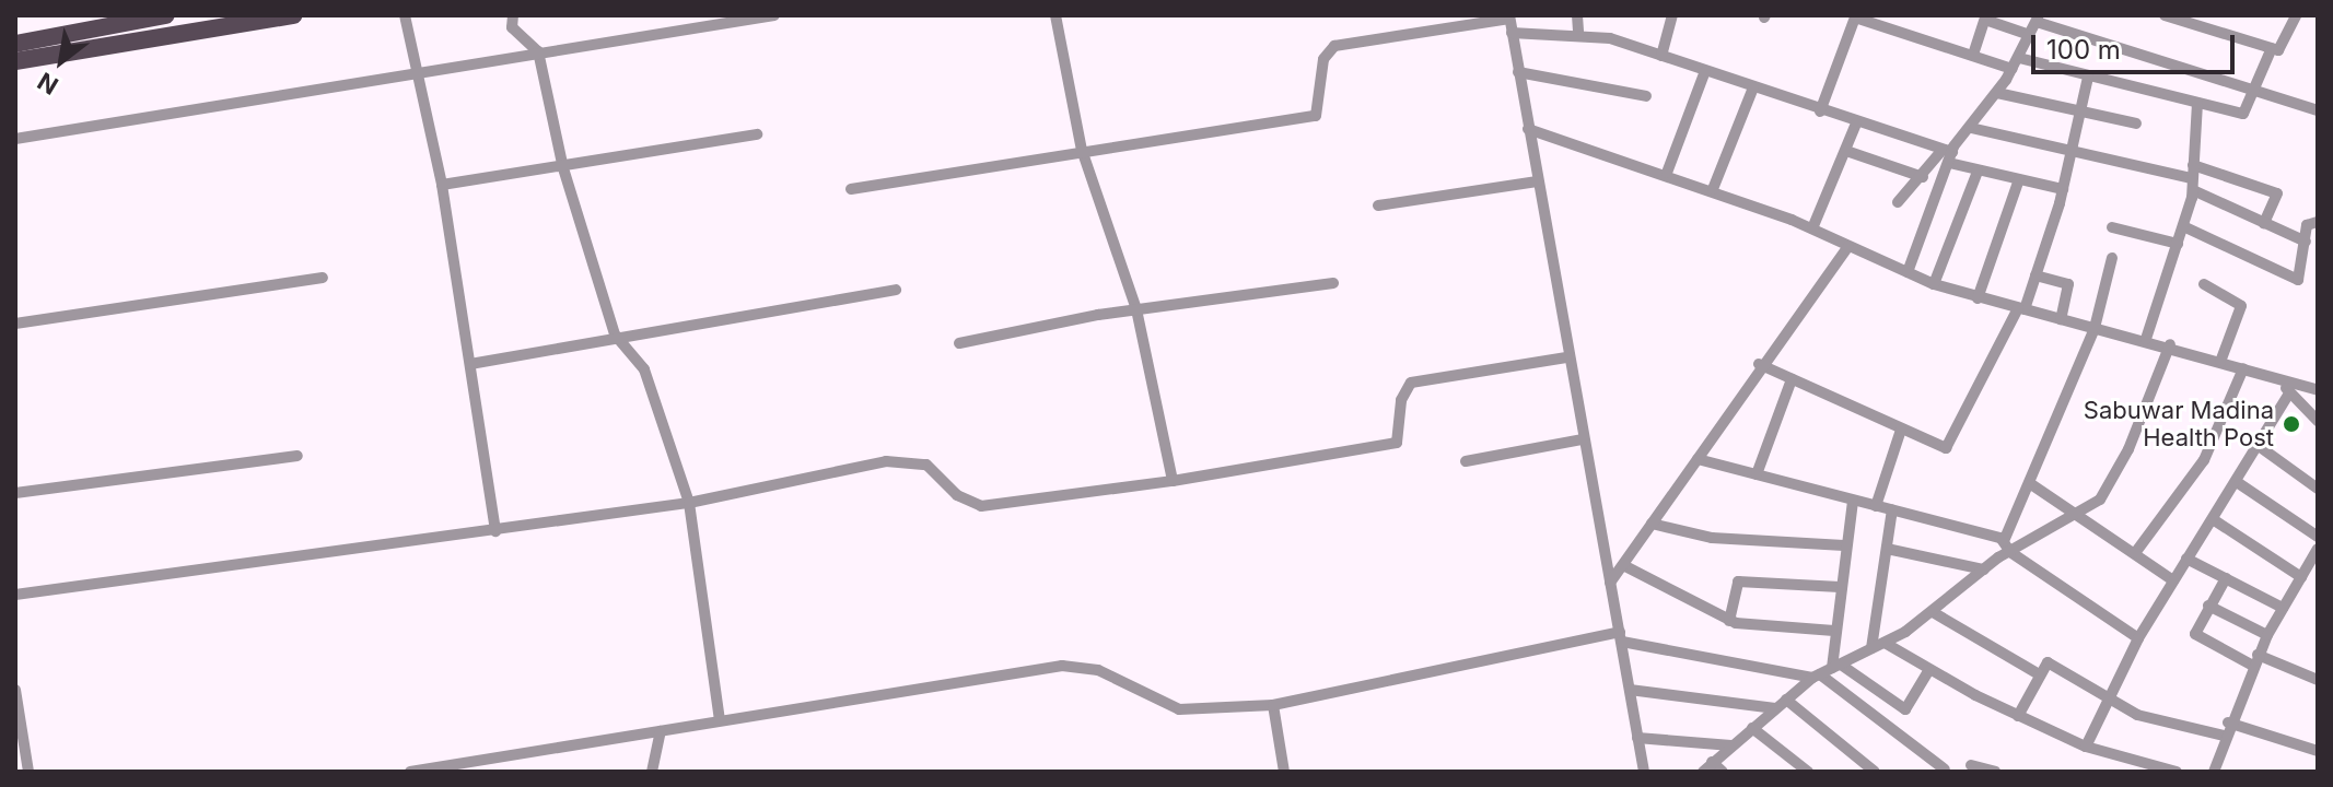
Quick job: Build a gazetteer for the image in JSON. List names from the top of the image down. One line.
{"places":["Sabuwar Madina Health Post"],"scale_bar":"100 m","north":"bottom left"}
